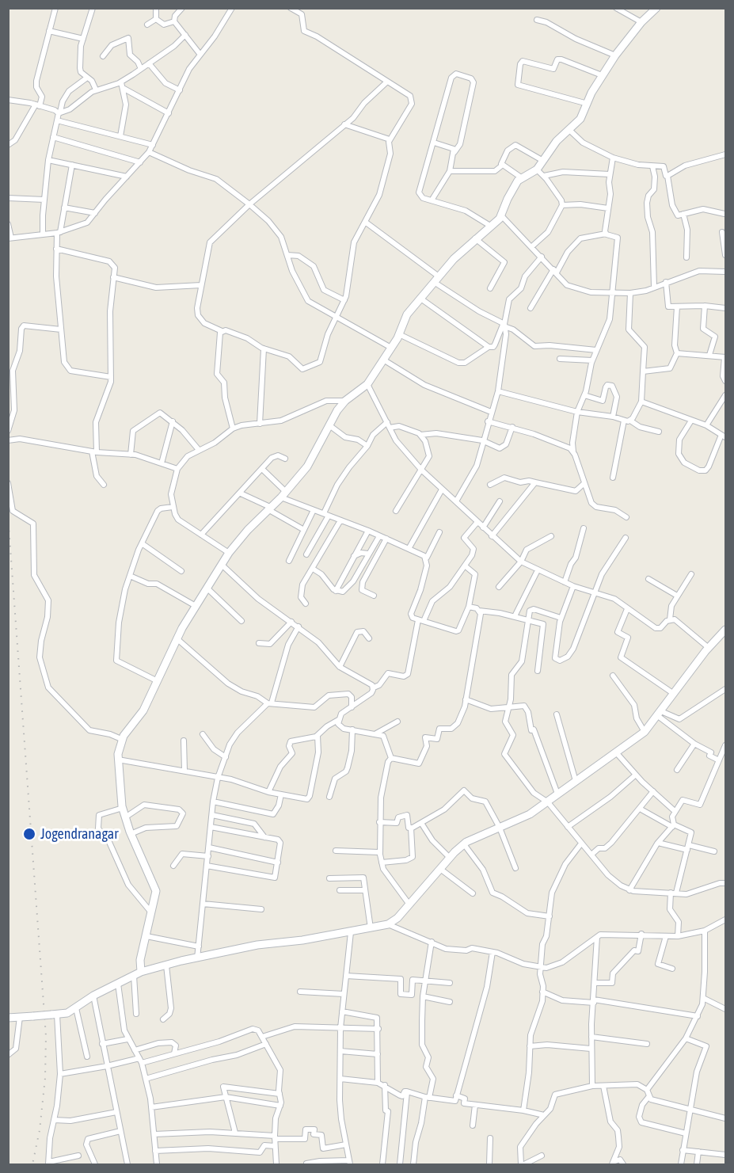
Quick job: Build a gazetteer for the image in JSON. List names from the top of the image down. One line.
{"places":["Jogendranagar"]}
